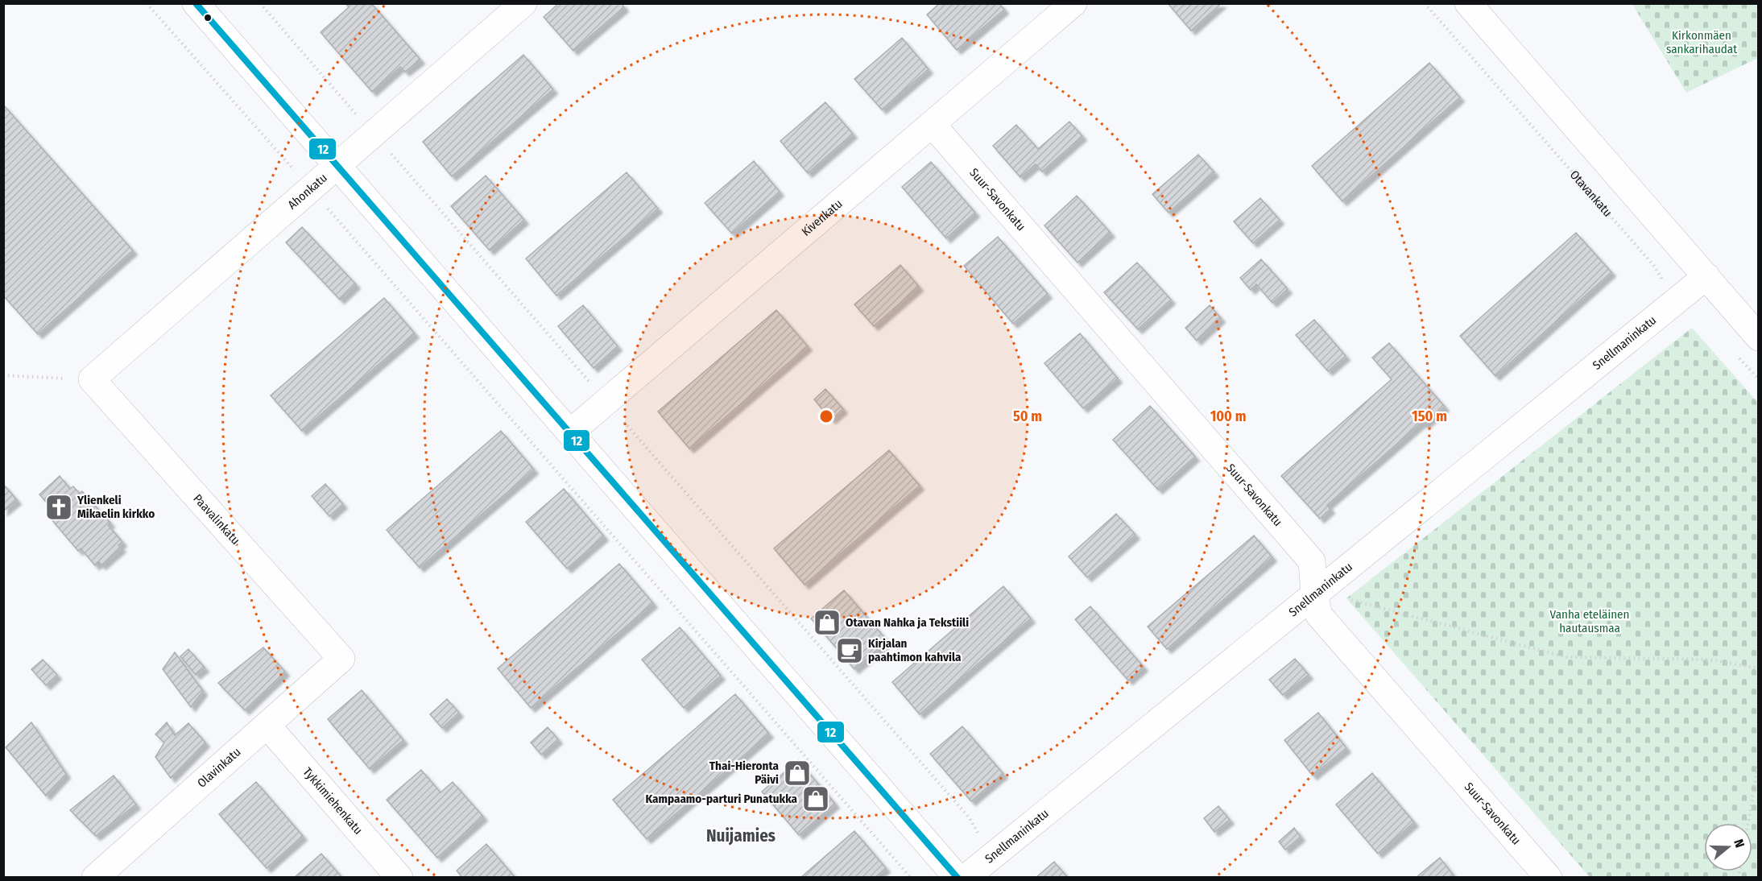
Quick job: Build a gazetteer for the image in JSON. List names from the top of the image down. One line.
{"streets":{"street":["Ahonkatu","Suur-Savonkatu","Kivenkatu","Snellmaninkatu","Paavalinkatu","Olavinkatu","Tykkimiehenkatu"],"path":["Otavankatu"]},"crossings":[["Ahonkatu","Paavalinkatu"],["Otavankatu","Snellmaninkatu"],["Suur-Savonkatu","Kivenkatu"],["Suur-Savonkatu","Snellmaninkatu"],["Paavalinkatu","Olavinkatu"],["Olavinkatu","Tykkimiehenkatu"]],"districts":["Nuijamies"],"parks":["Kirkonmäen sankarihaudat","Vanha eteläinen hautausmaa"],"places":{"church":["Ylienkeli Mikaelin kirkko"],"shop":["Otavan Nahka ja Tekstiili","Thai-Hieronta Päivi","Kampaamo-parturi Punatukka"],"cafe":["Kirjalan paahtimon kahvila"]},"lines":["transit line 12"],"north":"right","rings":["50 m","100 m","150 m"]}
